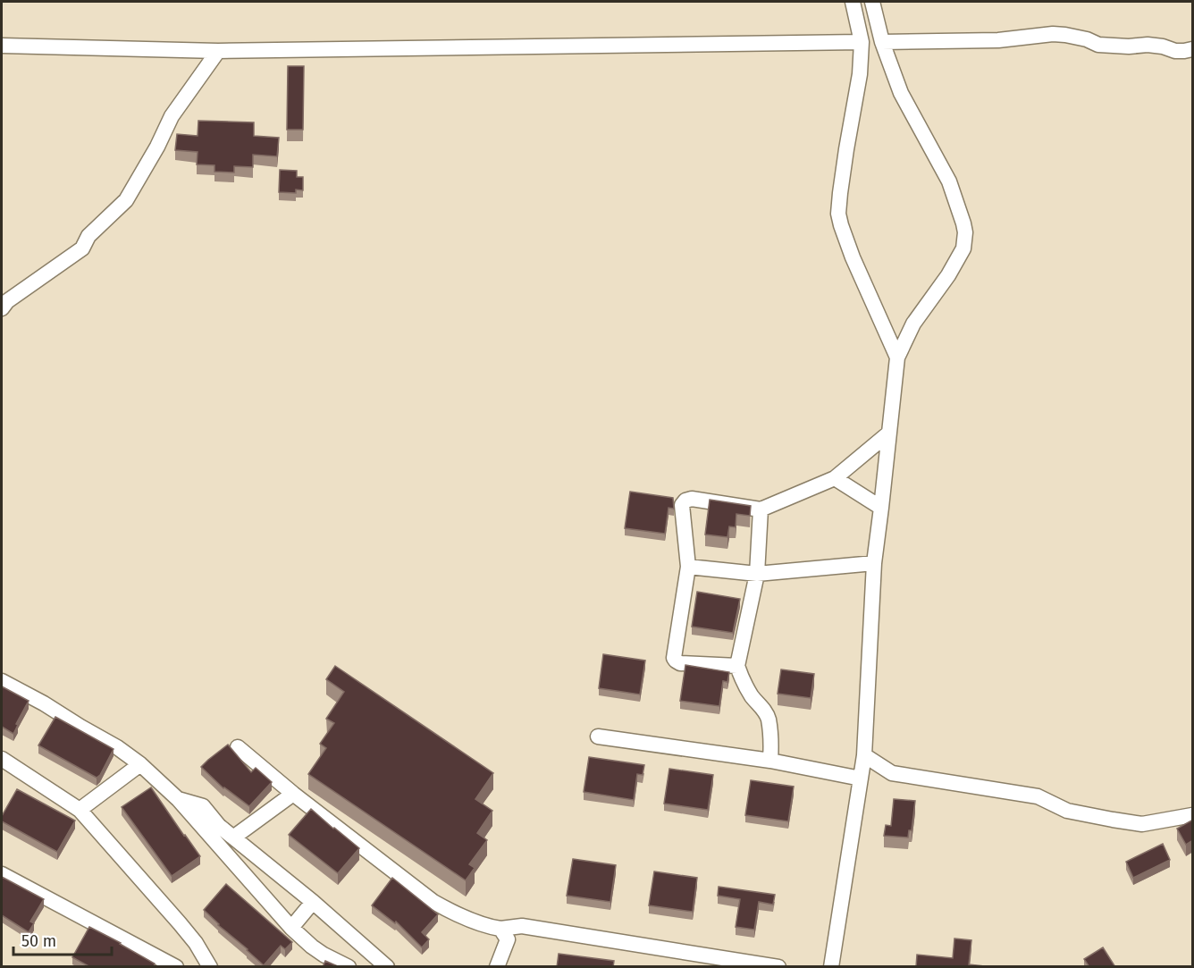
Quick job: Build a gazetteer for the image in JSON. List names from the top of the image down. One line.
{"scale_bar":"50 m"}
